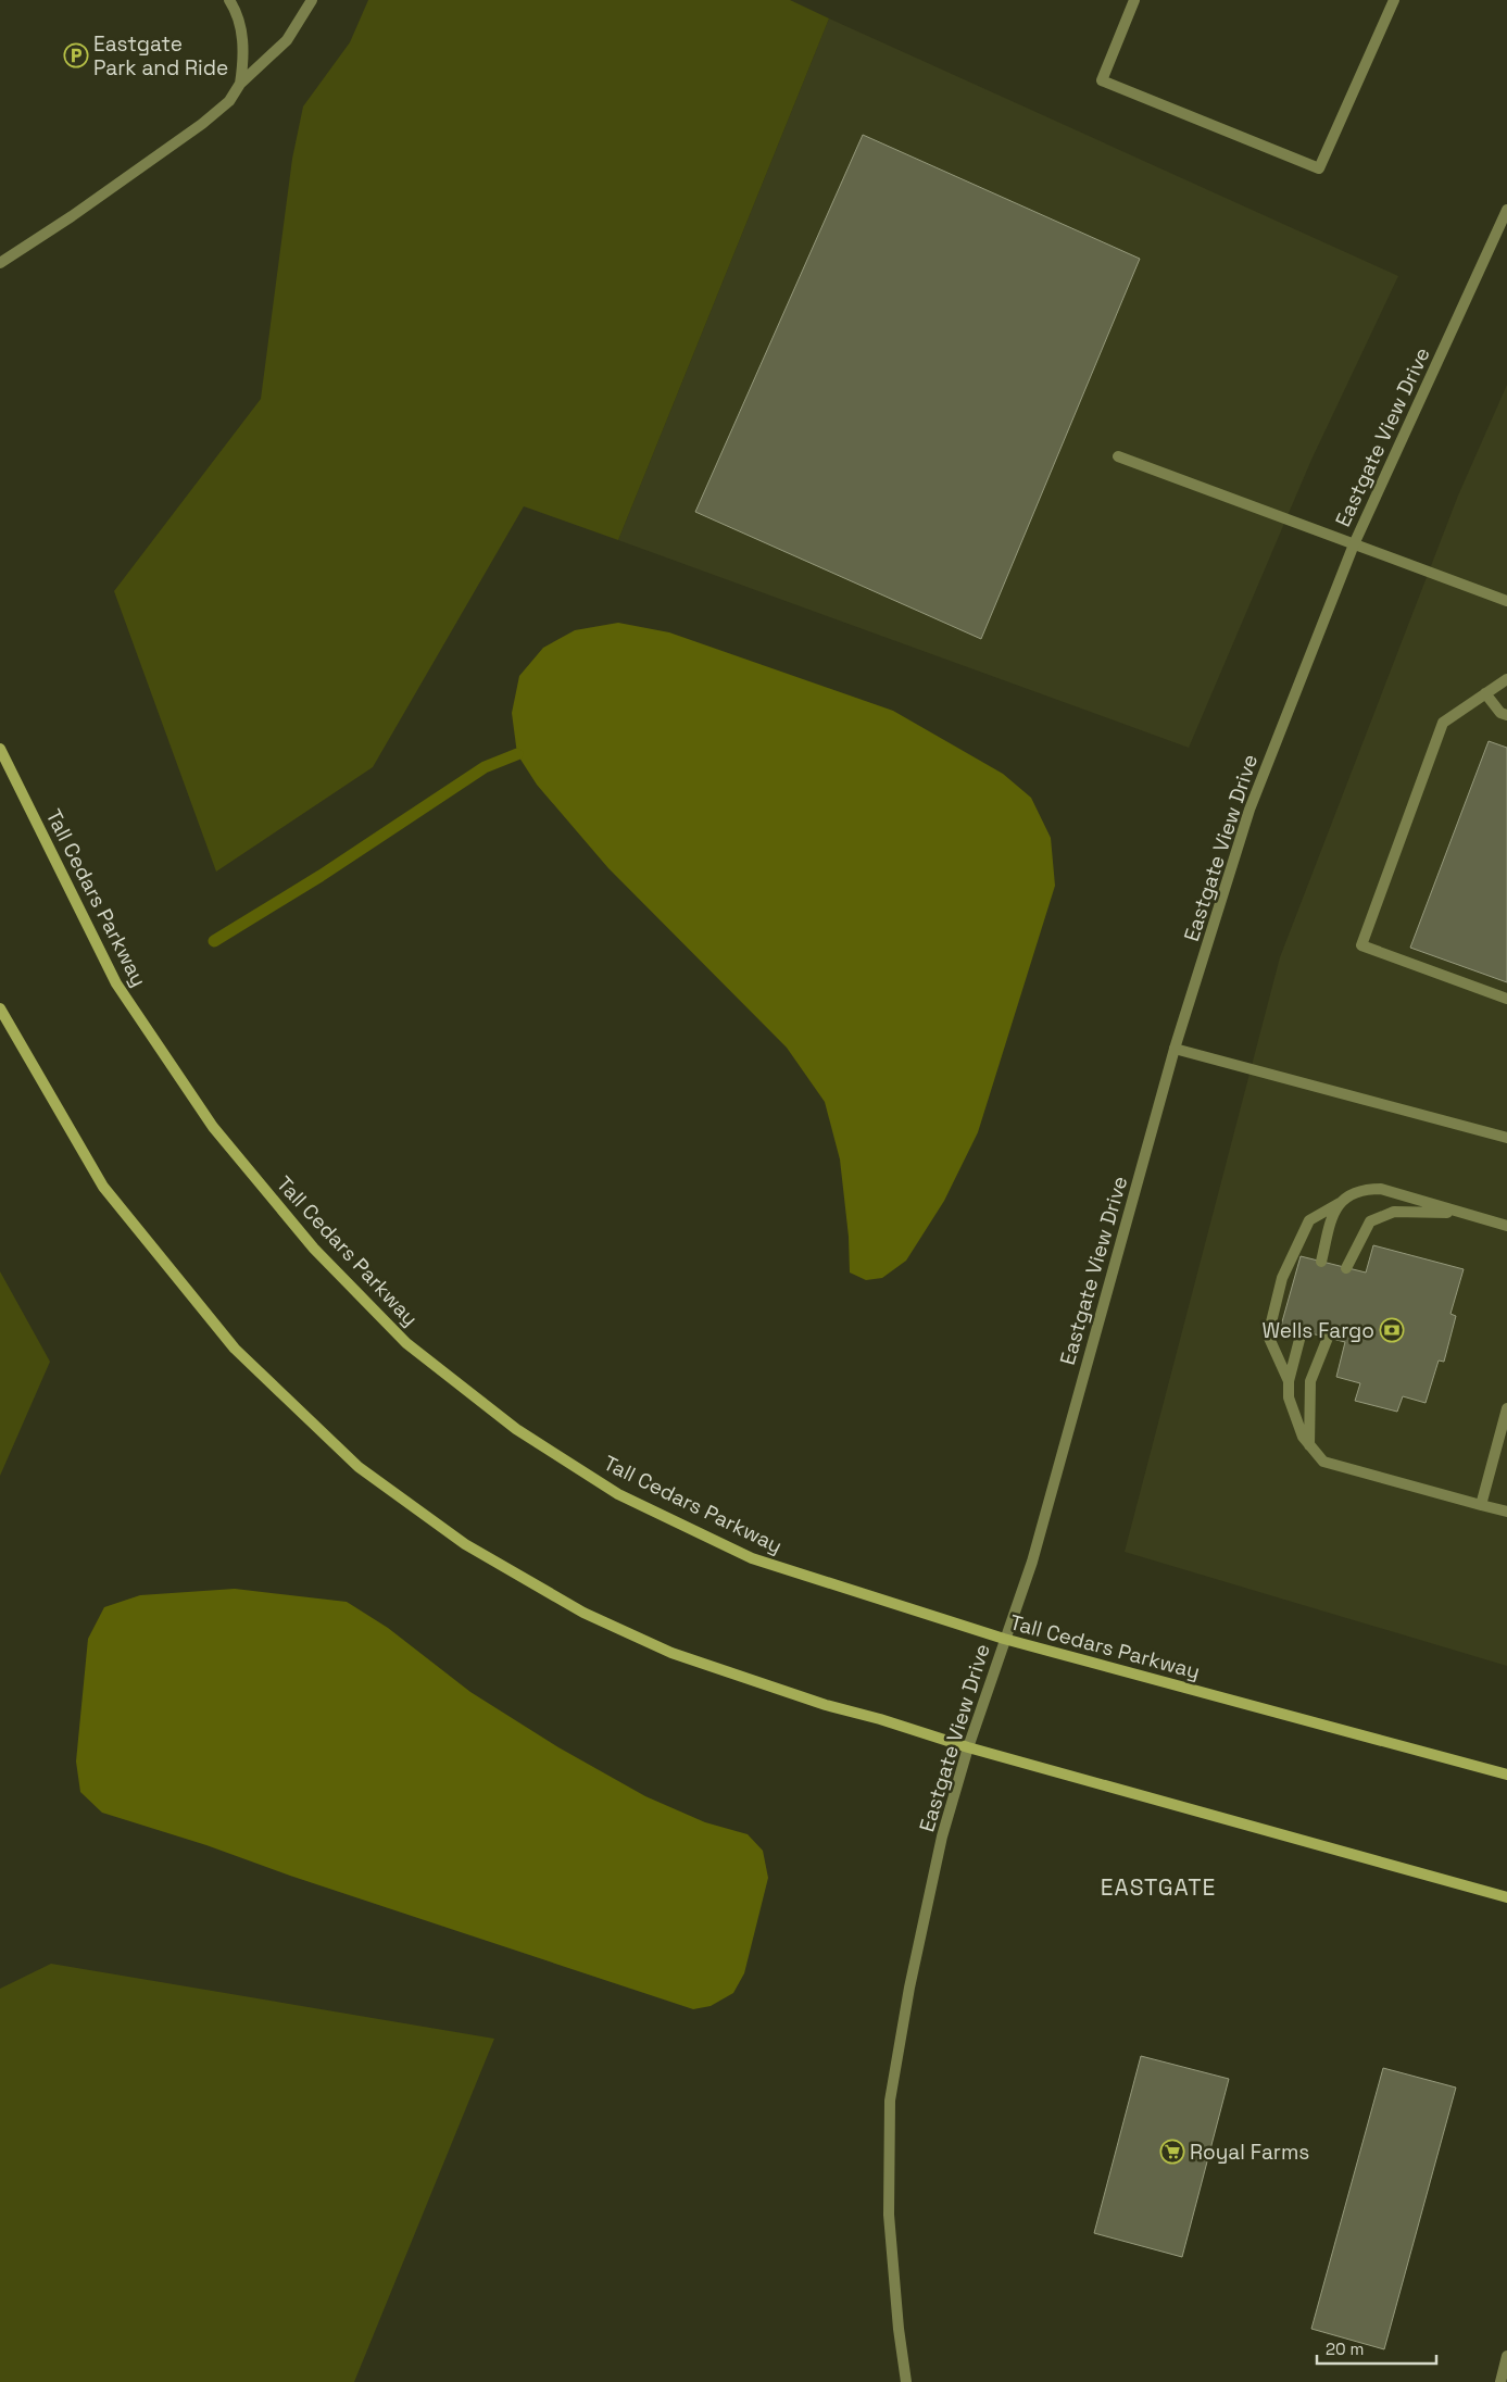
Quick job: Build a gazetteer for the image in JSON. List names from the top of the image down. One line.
{"streets":{"main road":["Tall Cedars Parkway"],"street":["Eastgate View Drive"]},"crossings":[["Eastgate View Drive","Tall Cedars Parkway"]],"districts":["EASTGATE"],"places":{"parking":["Eastgate Park and Ride"],"bank":["Wells Fargo"],"supermarket":["Royal Farms"]},"scale_bar":"20 m"}
